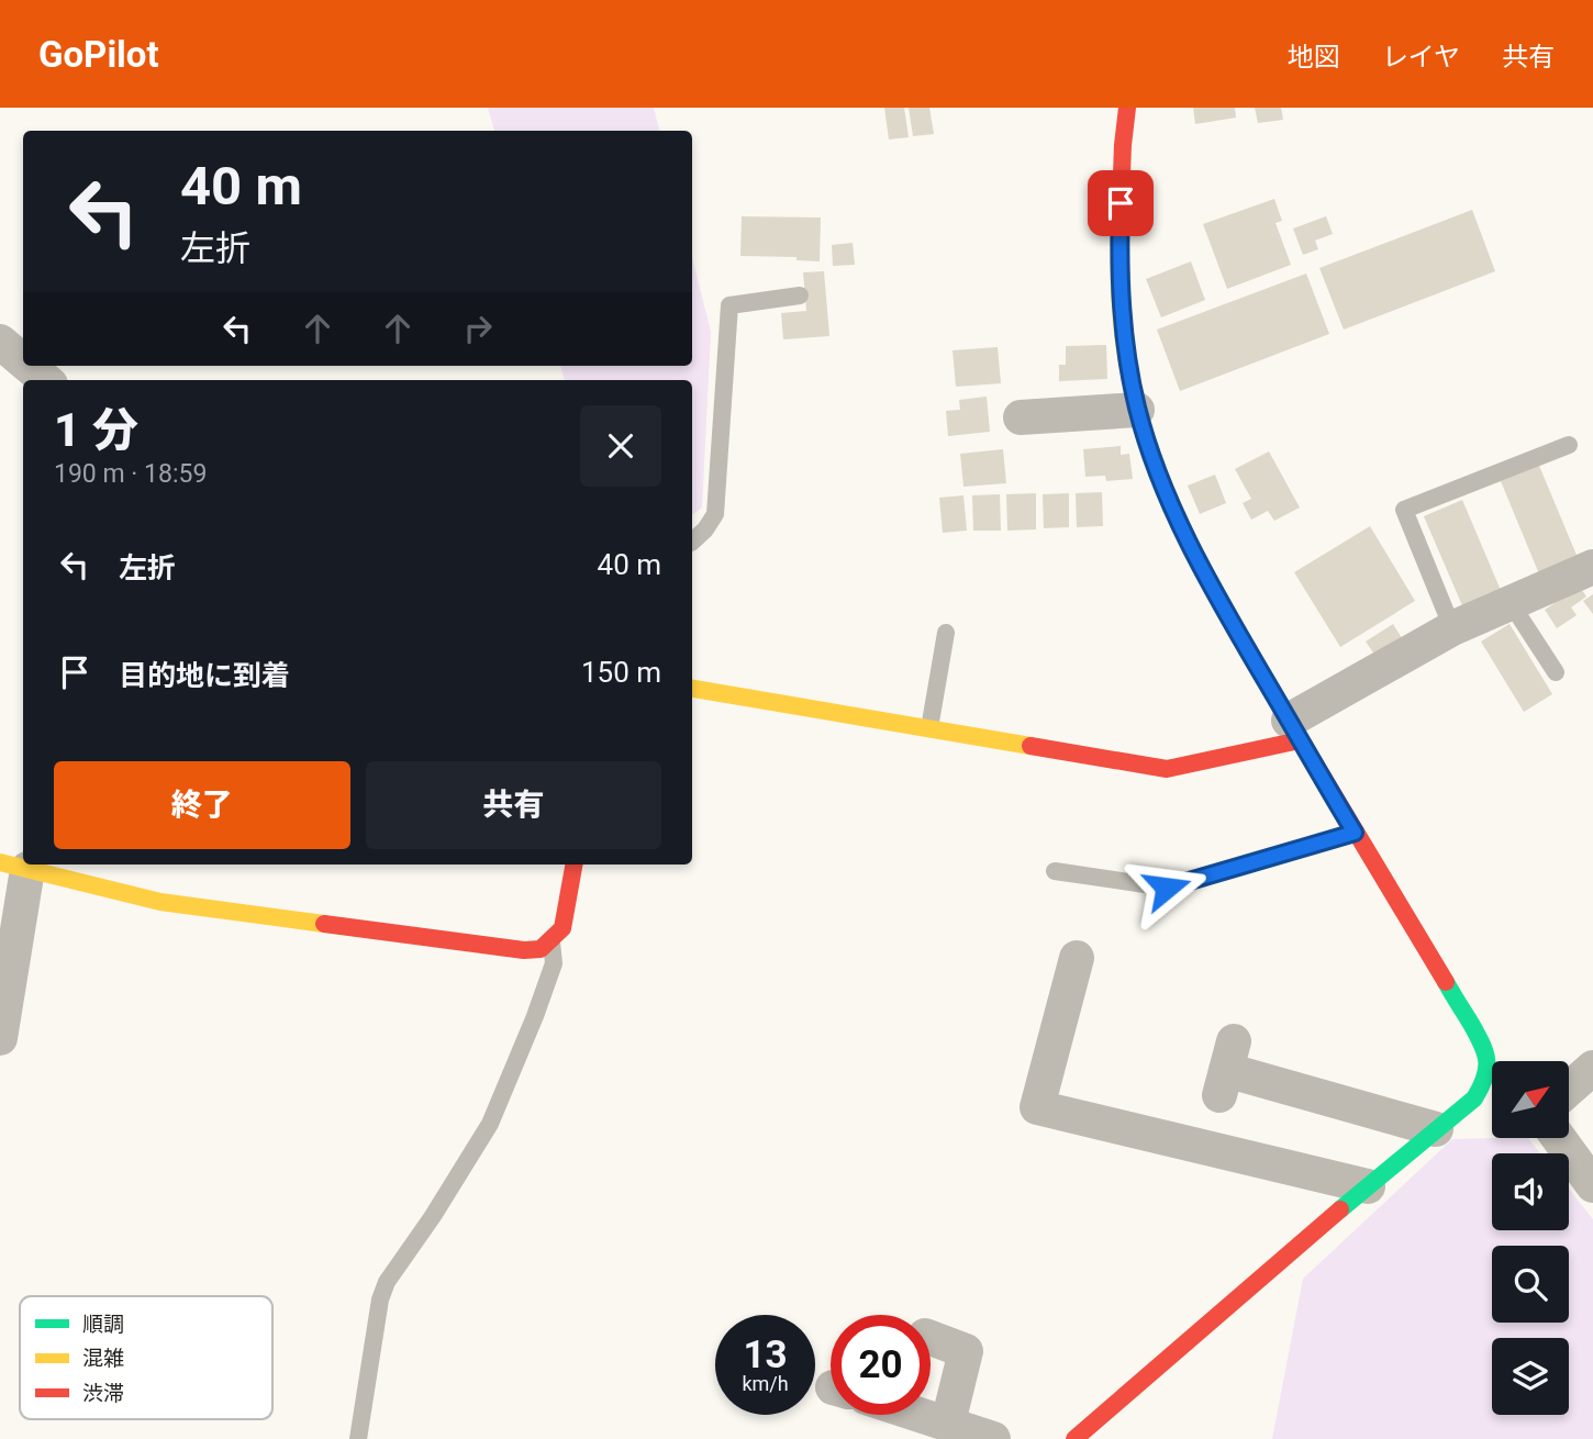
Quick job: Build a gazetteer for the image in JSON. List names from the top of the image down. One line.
{"legend":["順調","混雑","渋滞"],"north":"top right","page":{"header":"GoPilot","nav":["地図","レイヤ","共有"],"turn":["40 m","左折"],"heading":["1 分","190 m · 18:59"],"list":[{"name":"左折","value":"40 m"},{"name":"目的地に到着","value":"150 m"}],"buttons":["終了","共有"],"speed":"13 km/h","limit":"20"}}
